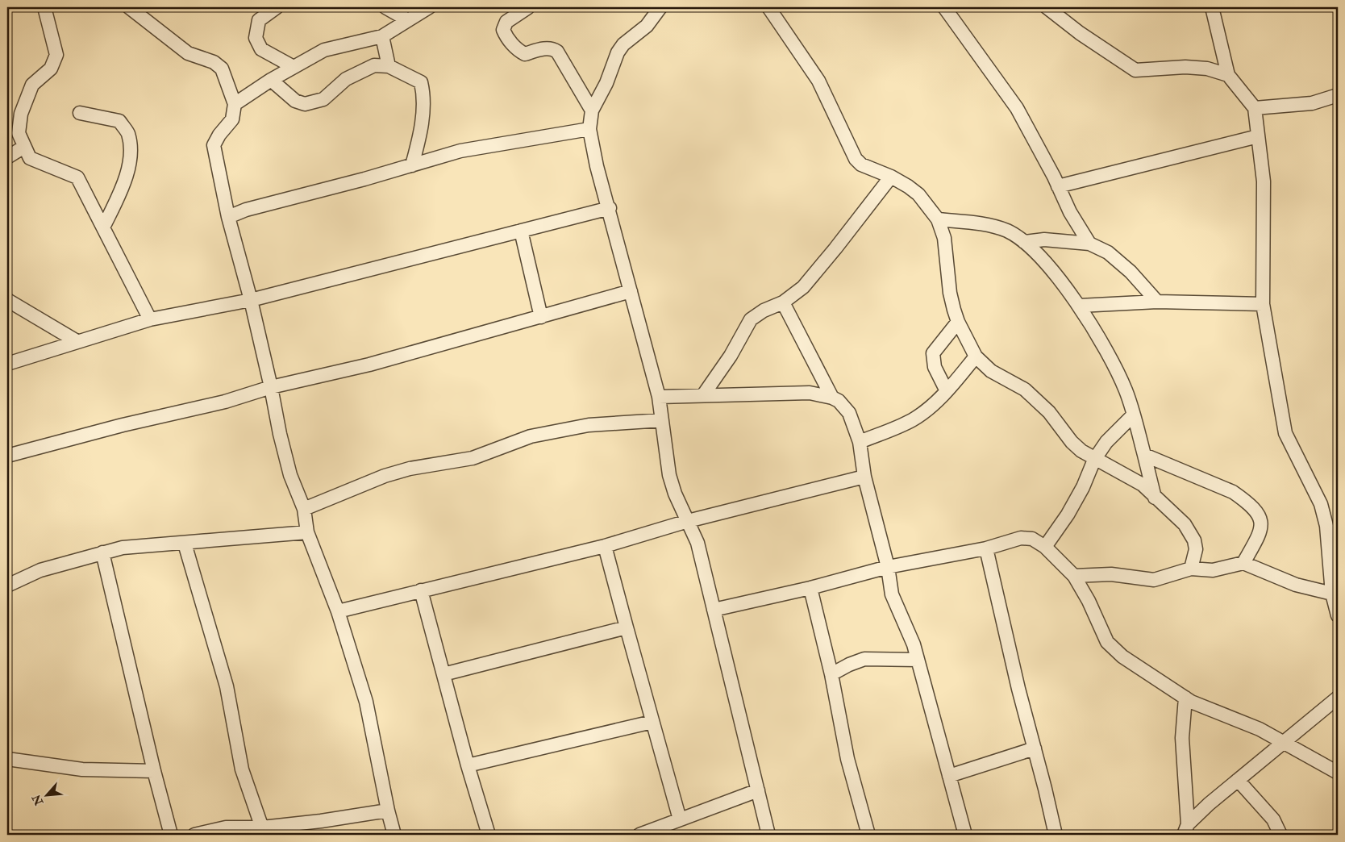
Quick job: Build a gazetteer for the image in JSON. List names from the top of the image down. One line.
{"north":"bottom left"}
